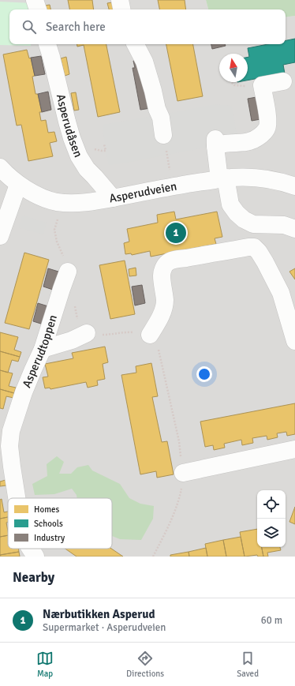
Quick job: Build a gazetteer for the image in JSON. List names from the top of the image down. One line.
{"streets":{"street":["Asperudåsen","Asperudveien","Asperudtoppen"]},"crossings":[["Asperudåsen","Asperudveien"]],"legend":["Homes","Schools","Industry"],"north":"top","page":{"search":"Search here","pins":"1","heading":"Nearby","list":[{"mark":"1","name":"Nærbutikken Asperud","note":"Supermarket · Asperudveien","value":"60 m"}],"nav":["Map","Directions","Saved"]}}
